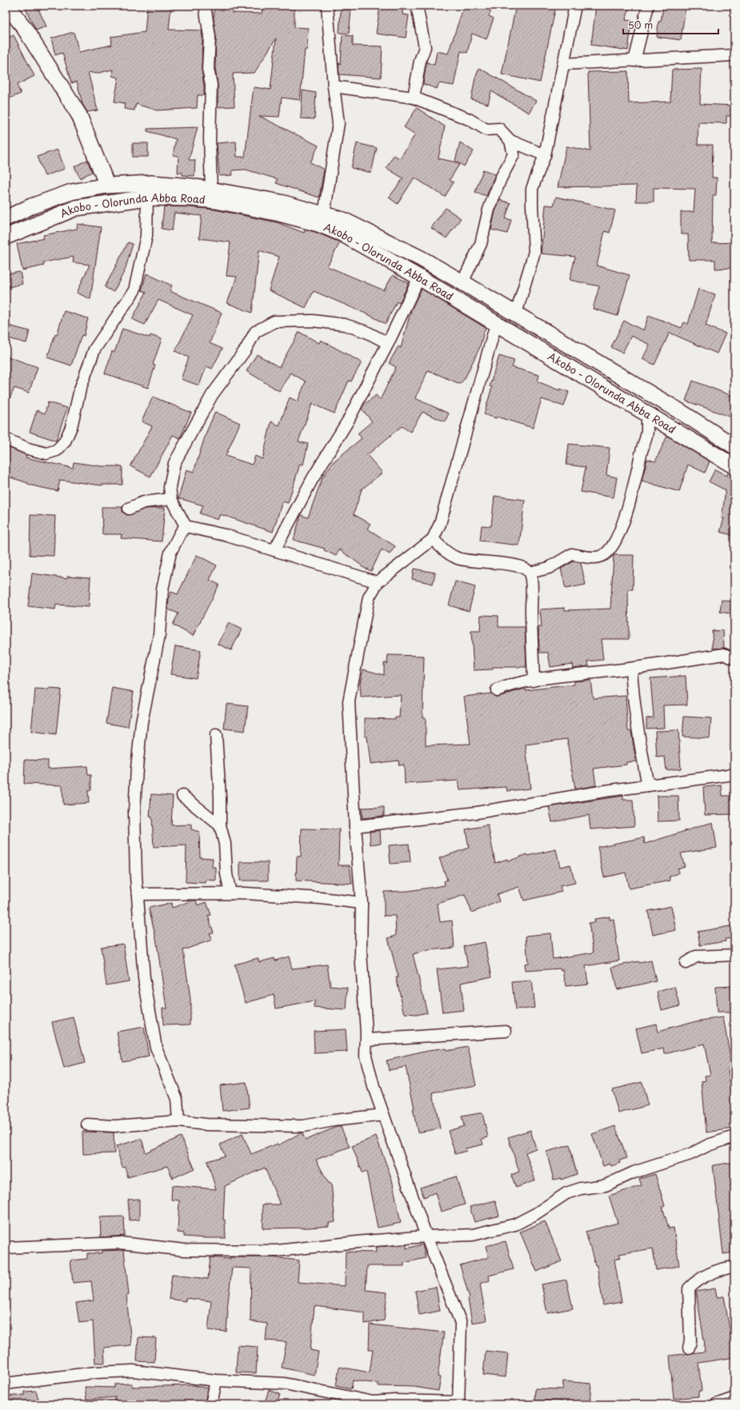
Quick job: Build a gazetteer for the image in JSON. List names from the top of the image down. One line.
{"streets":{"main road":["Akobo - Olorunda Abba Road"]},"scale_bar":"50 m"}
